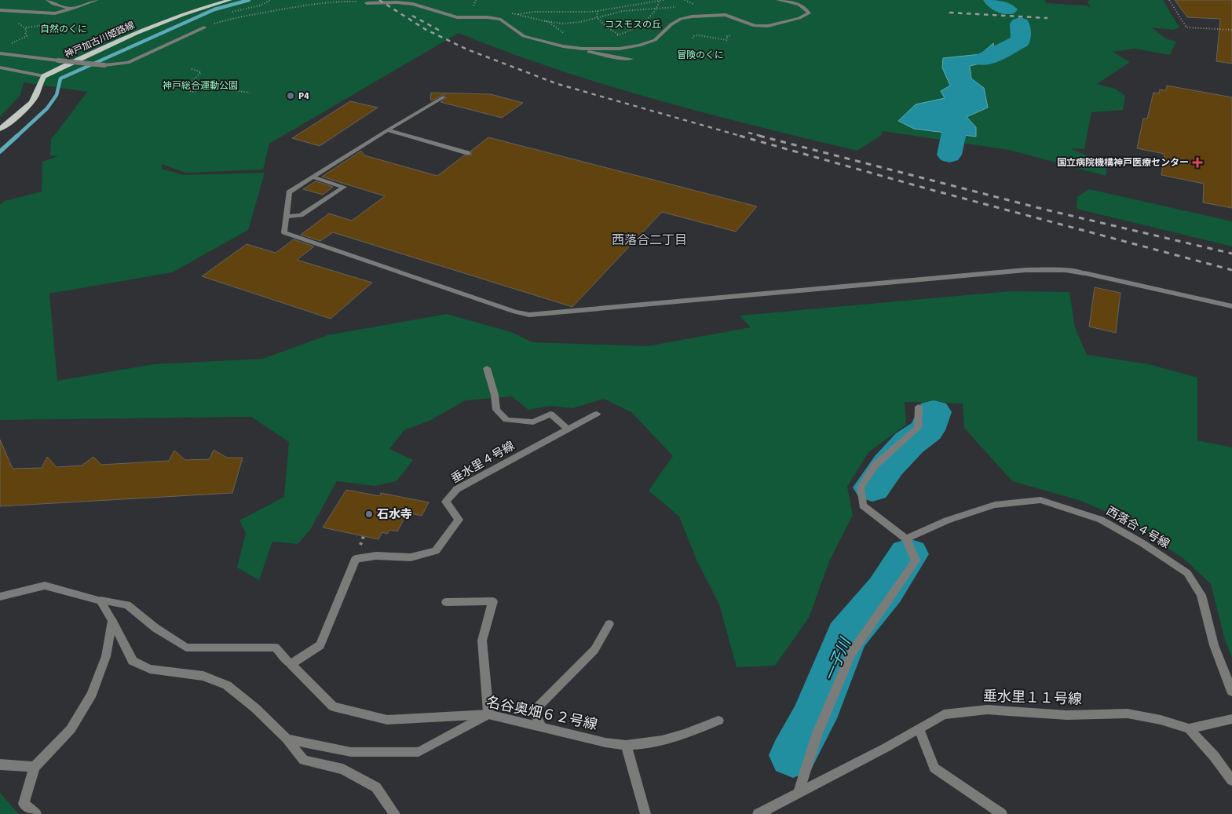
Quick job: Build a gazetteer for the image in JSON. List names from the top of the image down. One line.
{"streets":{"main road":["神戸加古川姫路線"],"street":["垂水里４号線","西落合４号線","垂水里１１号線","名谷奥畑６２号線"]},"crossings":[["垂水里４号線","名谷奥畑６２号線"]],"districts":["西落合二丁目"],"water":["一子川"],"parks":["コスモスの丘","自然のくに","冒険のくに","神戸総合運動公園"],"places":{"other":["P4","石水寺"],"health":["国立病院機構神戸医療センター"]}}
